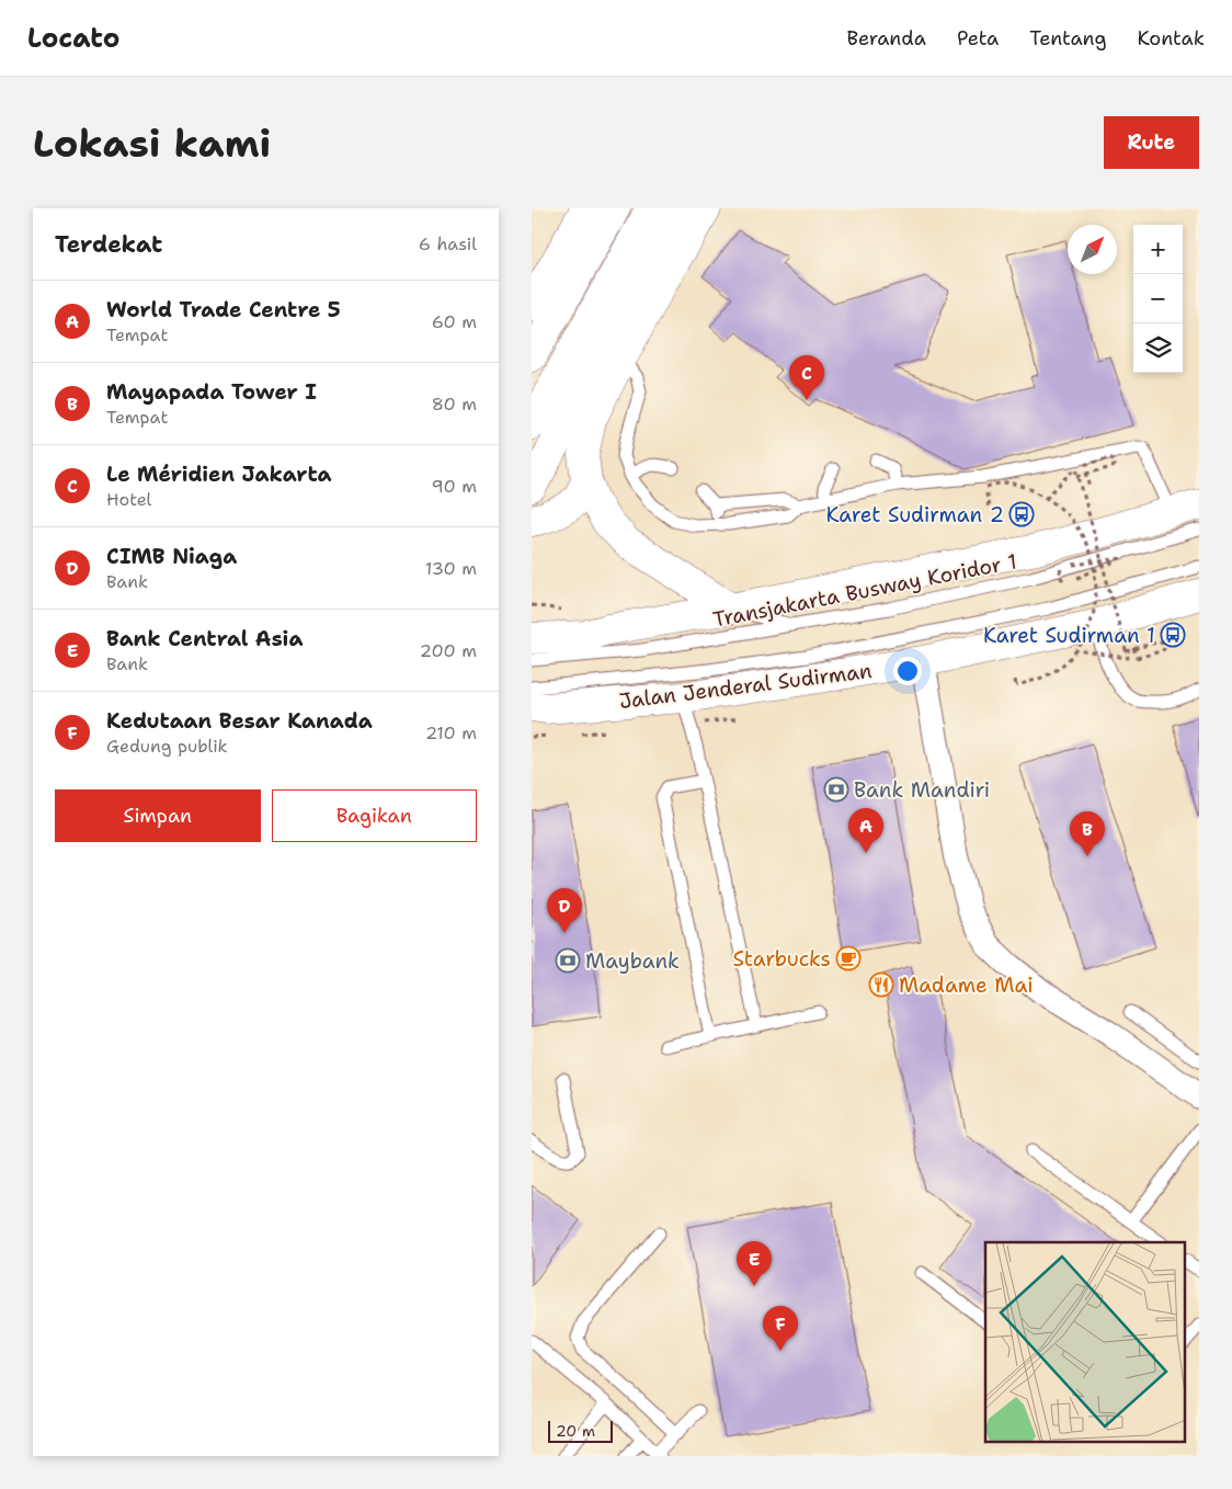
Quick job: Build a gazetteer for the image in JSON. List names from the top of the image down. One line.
{"streets":{"main road":["Jalan Jenderal Sudirman"],"lane":["Transjakarta Busway Koridor 1"]},"places":{"bus stop":["Karet Sudirman 2","Karet Sudirman 1"],"bank":["Bank Mandiri","Maybank"],"cafe":["Starbucks"],"restaurant":["Madame Mai"]},"scale_bar":"20 m","north":"top right","page":{"header":"Locato","nav":["Beranda","Peta","Tentang","Kontak"],"buttons":["Rute",["Simpan","Bagikan"]],"title":"Lokasi kami","heading":["Terdekat","6 hasil"],"map_buttons":["+","−"],"list":[{"mark":"A","name":"World Trade Centre 5","note":"Tempat","value":"60 m"},{"mark":"B","name":"Mayapada Tower I","note":"Tempat","value":"80 m"},{"mark":"C","name":"Le Méridien Jakarta","note":"Hotel","value":"90 m"},{"mark":"D","name":"CIMB Niaga","note":"Bank","value":"130 m"},{"mark":"E","name":"Bank Central Asia","note":"Bank","value":"200 m"},{"mark":"F","name":"Kedutaan Besar Kanada","note":"Gedung publik","value":"210 m"}],"pins":["C","A","B","D","E","F"],"scale":"20 m"}}
